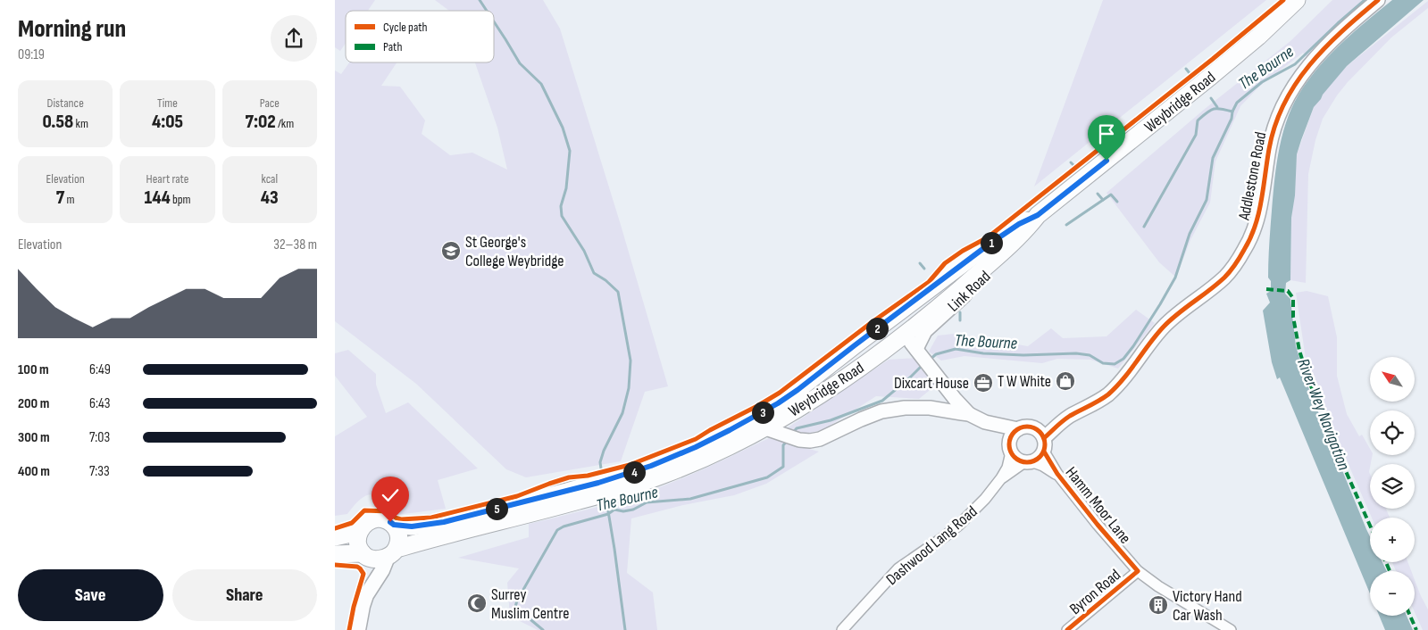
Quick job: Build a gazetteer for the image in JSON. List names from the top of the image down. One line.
{"streets":{"main road":["Weybridge Road"],"street":["Addlestone Road","Link Road","Hamm Moor Lane","Dashwood Lang Road","Byron Road"]},"crossings":[["Weybridge Road","Addlestone Road"],["Weybridge Road","Link Road"],["Addlestone Road","Hamm Moor Lane"],["Addlestone Road","Dashwood Lang Road"],["Hamm Moor Lane","Dashwood Lang Road"],["Hamm Moor Lane","Byron Road"]],"water":["The Bourne","River Wey Navigation"],"places":{"school or university":["St George's College Weybridge"],"shop":["T W White"],"office":["Dixcart House"],"mosque":["Surrey Muslim Centre"],"building":["Victory Hand Car Wash"]},"legend":["Cycle path","Path"],"north":"top left","page":{"heading":["Morning run","09:19"],"stats":[["Distance","0.58 km"],["Time","4:05"],["Pace","7:02 /km"],["Elevation","7 m"],["Heart rate","144 bpm"],["kcal","43"]],"chart":["Elevation","32–38 m"],"pins":["1","2","3","4","5"],"list":[{"name":"100 m","note":"6:49"},{"name":"200 m","note":"6:43"},{"name":"300 m","note":"7:03"},{"name":"400 m","note":"7:33"}],"map_buttons":["+","−"],"buttons":["Save","Share"]}}
